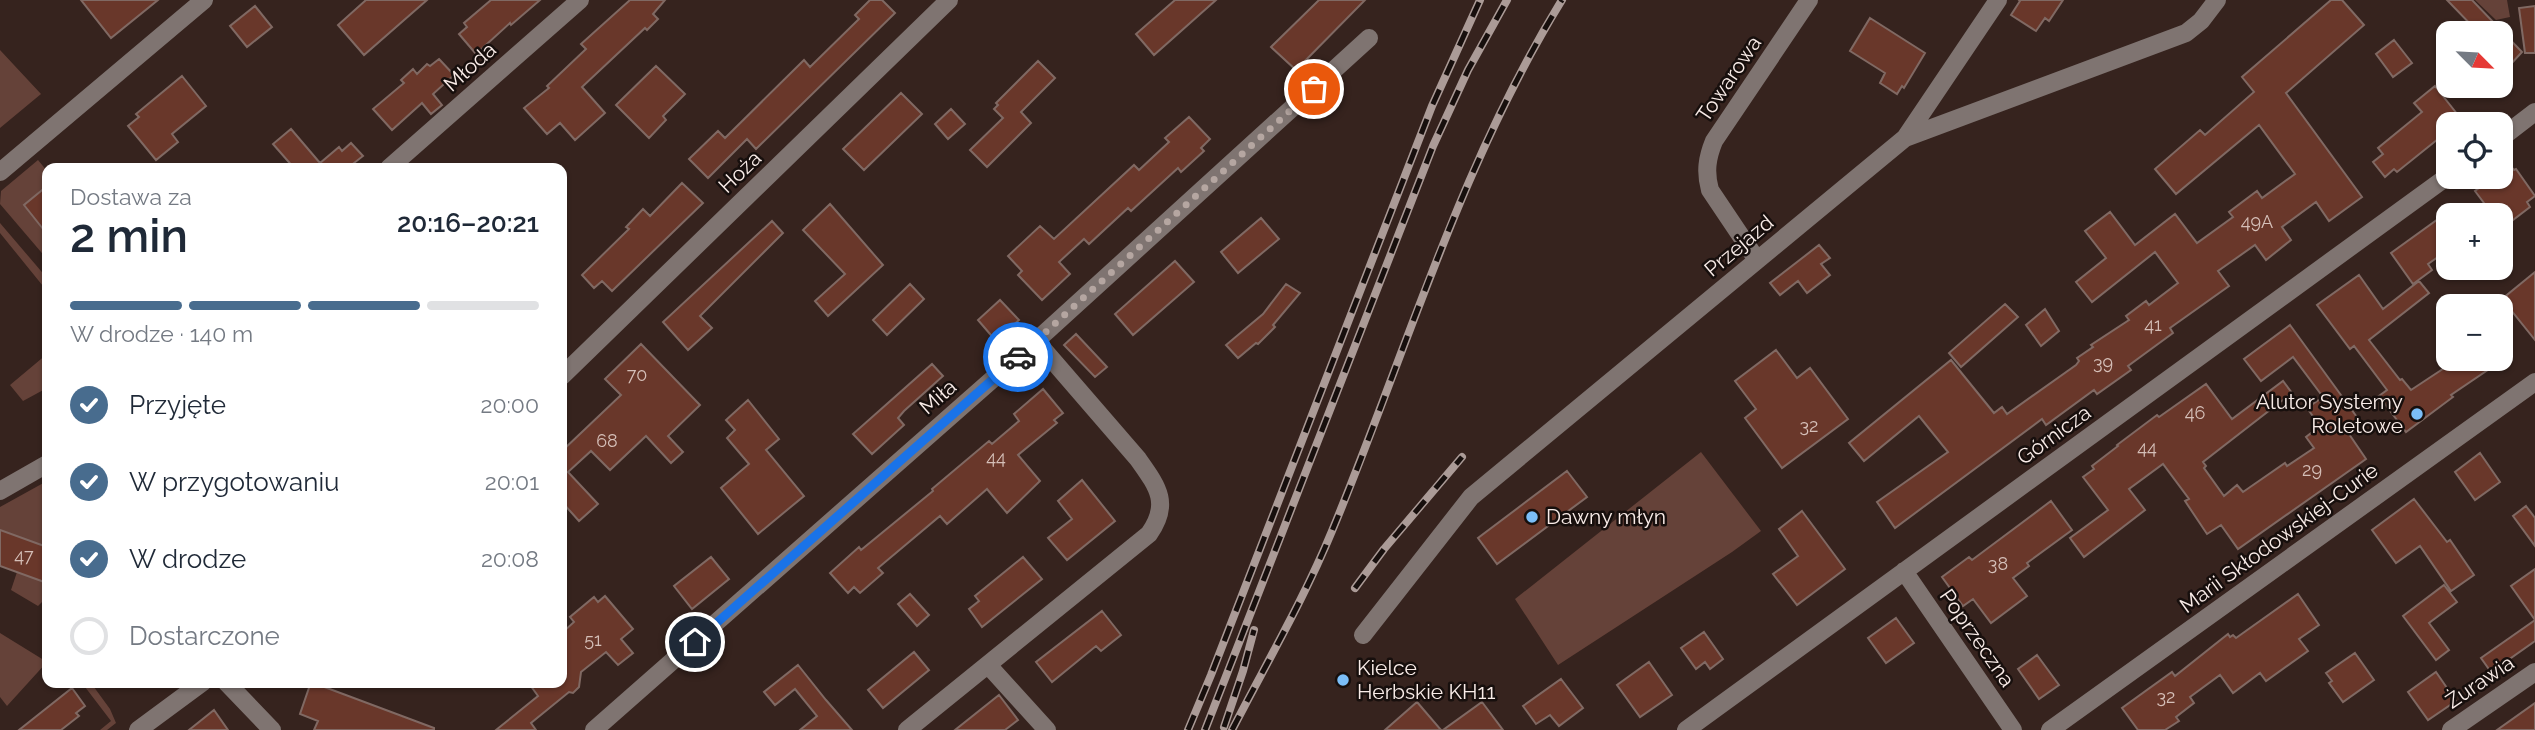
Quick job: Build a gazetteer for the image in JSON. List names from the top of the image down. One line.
{"streets":{"street":["Młoda","Towarowa","Hoża","Przejazd","Miła","Górnicza","Marii Skłodowskiej-Curie","Poprzeczna","Żurawia"]},"crossings":[["Towarowa","Przejazd"],["Górnicza","Poprzeczna"]],"places":["Alutor Systemy Roletowe","Dawny młyn","Kielce Herbskie KH11"],"house_numbers":["49A","41","39","70","46","32","68","44","44","29","47","38","51","32"],"north":"bottom right","page":{"map_buttons":["+","−"],"heading":["2 min","Dostawa za","20:16–20:21"],"bar":"W drodze · 140 m","list":[["Przyjęte","20:00"],["W przygotowaniu","20:01"],["W drodze","20:08"],"Dostarczone"]}}
